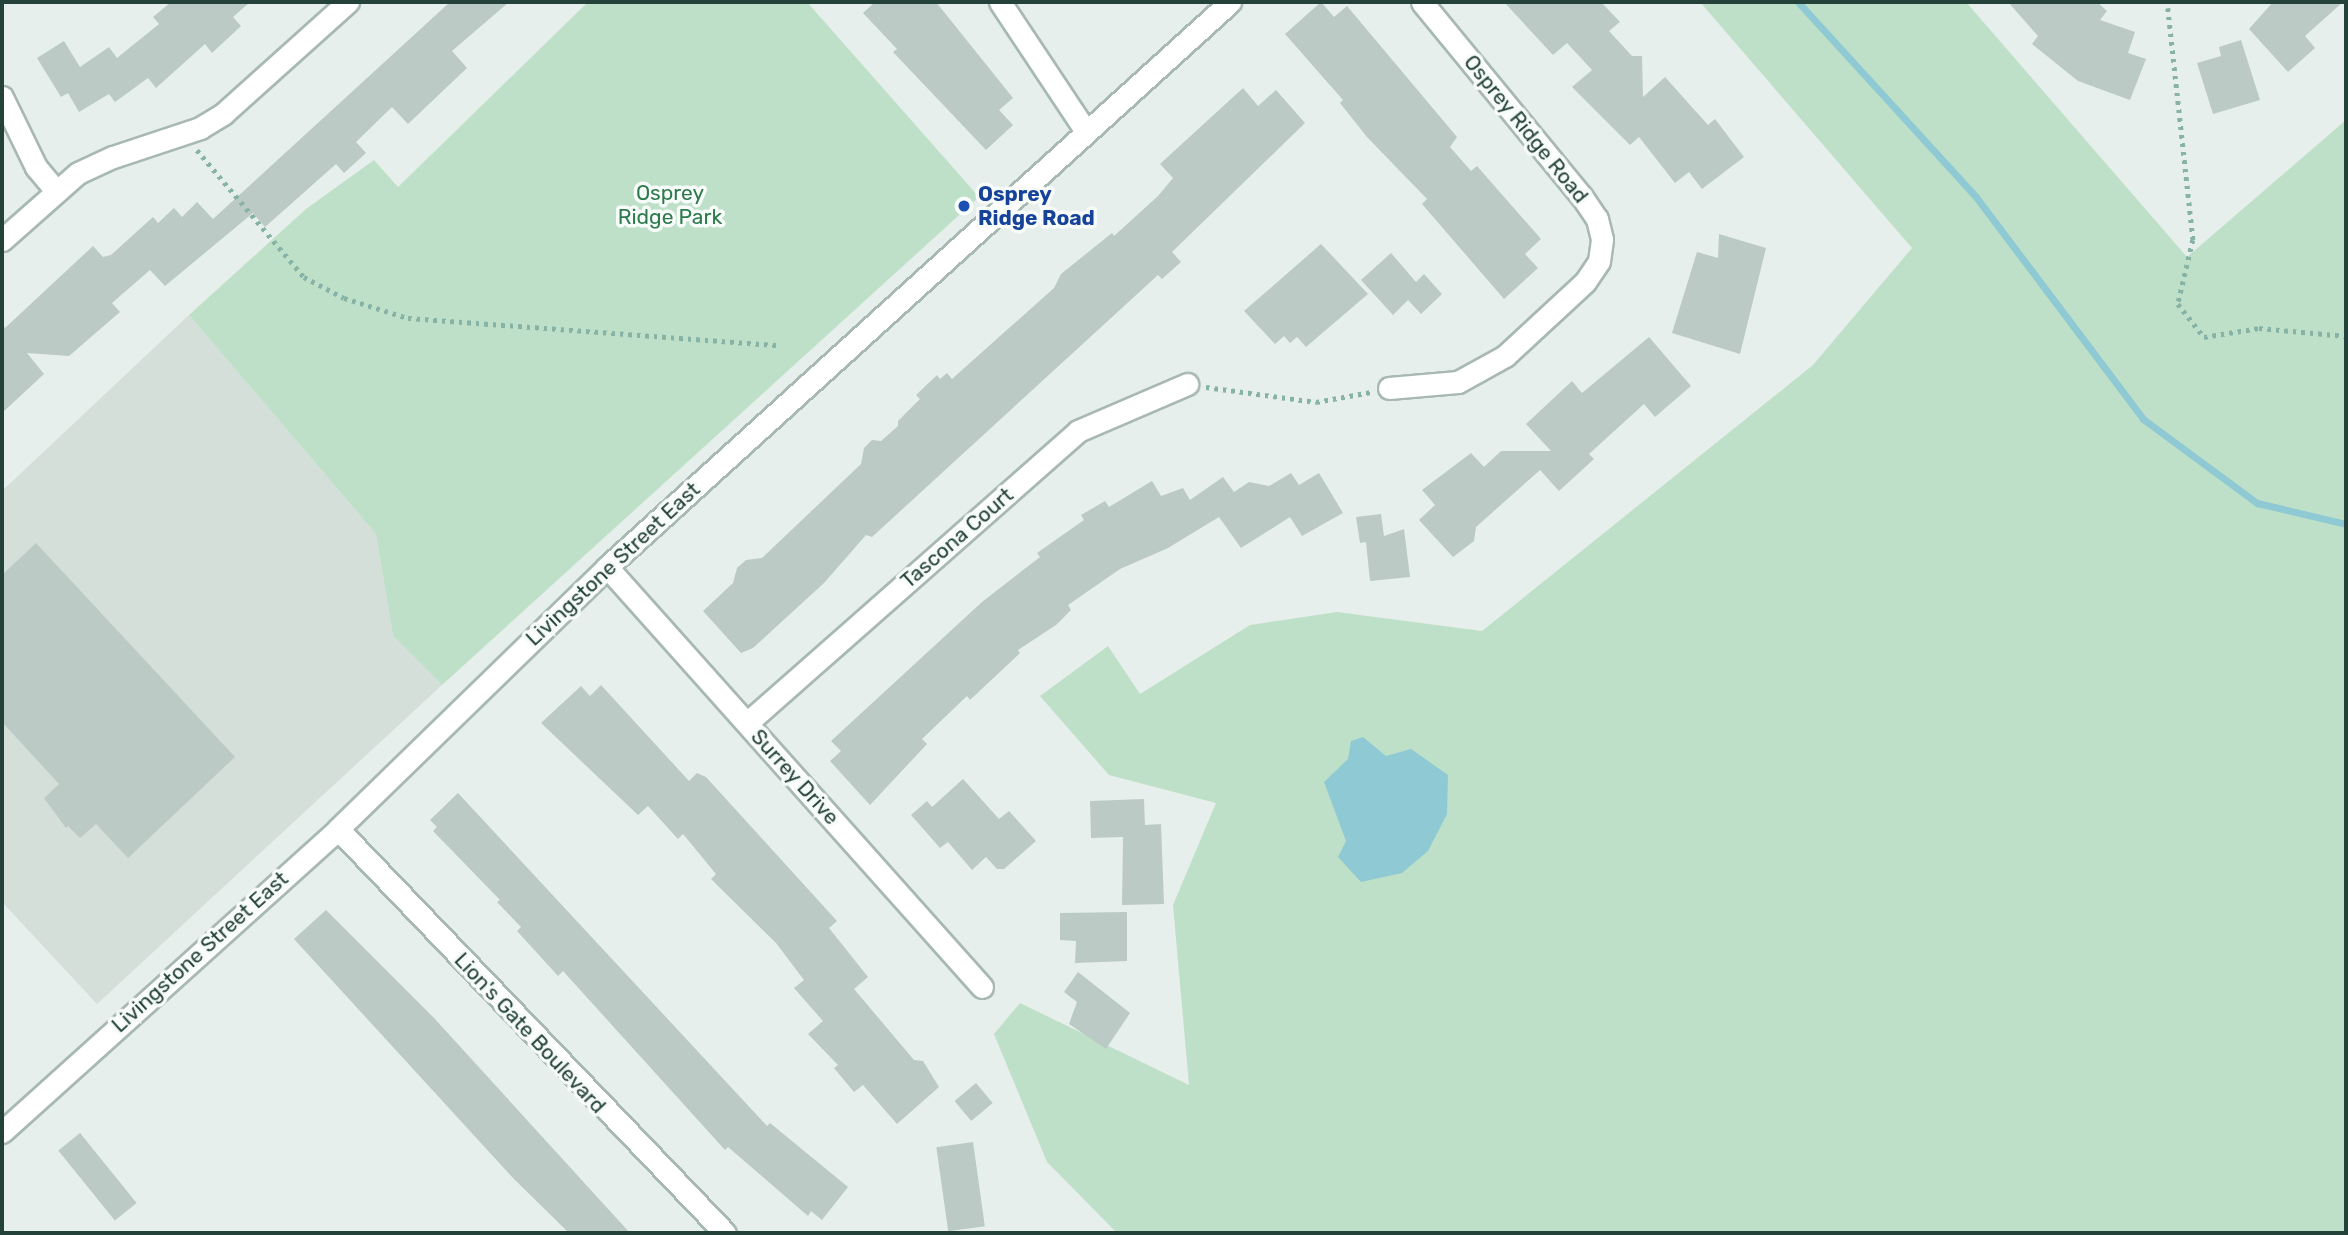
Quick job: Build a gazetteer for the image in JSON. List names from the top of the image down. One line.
{"streets":{"street":["Osprey Ridge Road","Tascona Court","Livingstone Street East","Surrey Drive","Lion's Gate Boulevard"]},"crossings":[["Tascona Court","Surrey Drive"],["Livingstone Street East","Surrey Drive"],["Livingstone Street East","Lion's Gate Boulevard"]],"parks":["Osprey Ridge Park"],"places":["Osprey Ridge Road"]}
